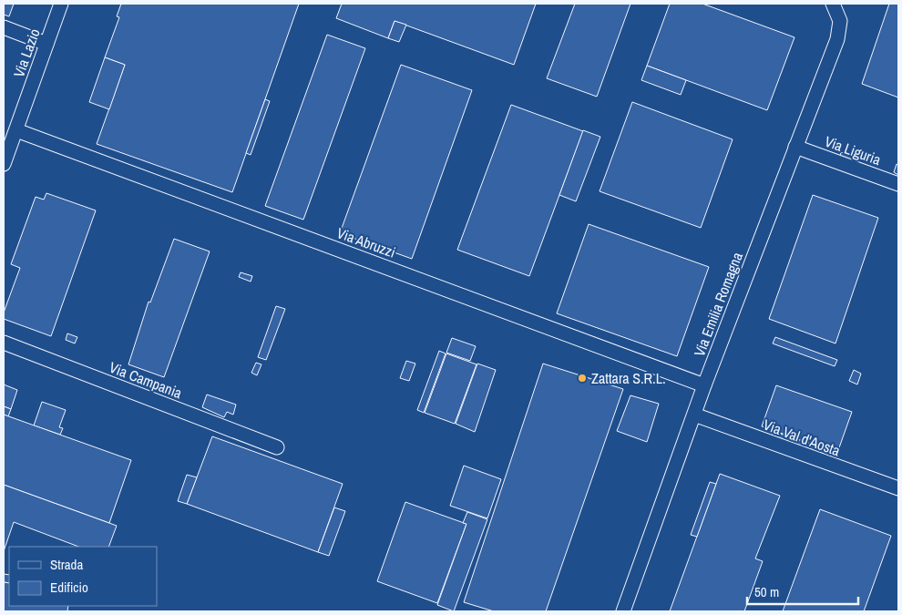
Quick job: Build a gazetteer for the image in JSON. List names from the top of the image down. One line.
{"streets":{"street":["Via Lazio","Via Liguria","Via Abruzzi","Via Emilia Romagna","Via Campania","Via Val d'Aosta"]},"crossings":[["Via Lazio","Via Abruzzi"],["Via Liguria","Via Emilia Romagna"],["Via Abruzzi","Via Emilia Romagna"],["Via Emilia Romagna","Via Val d'Aosta"]],"places":["Zattara S.R.L."],"legend":["Strada","Edificio"],"scale_bar":"50 m"}
